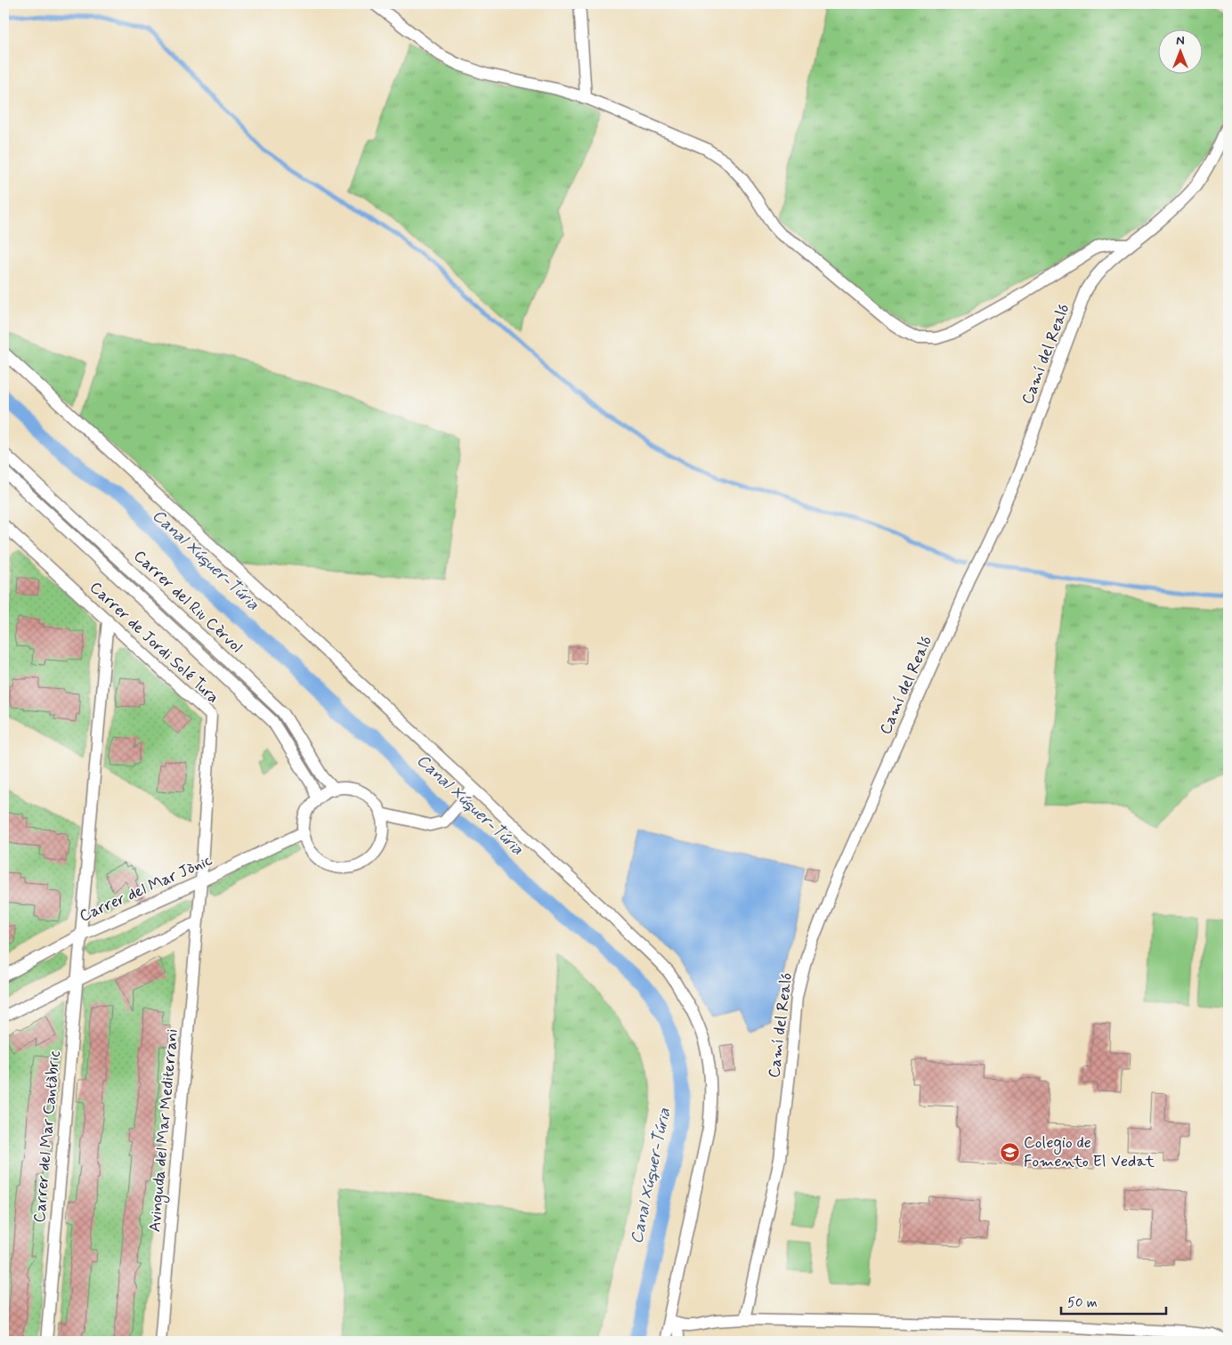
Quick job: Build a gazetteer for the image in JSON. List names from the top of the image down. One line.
{"streets":{"street":["Camí del Realó","Carrer del Riu Cèrvol","Carrer de Jordi Solé Tura","Carrer del Mar Jònic","Avinguda del Mar Mediterrani","Carrer del Mar Cantàbric"]},"crossings":[["Carrer del Riu Cèrvol","Carrer del Mar Jònic"],["Carrer de Jordi Solé Tura","Carrer del Mar Jònic"],["Carrer de Jordi Solé Tura","Avinguda del Mar Mediterrani"],["Carrer de Jordi Solé Tura","Carrer del Mar Cantàbric"],["Carrer del Mar Jònic","Carrer del Mar Cantàbric"]],"water":["Canal Xúquer-Túria"],"places":{"school or university":["Colegio de Fomento El Vedat"]},"scale_bar":"50 m","north":"top"}
